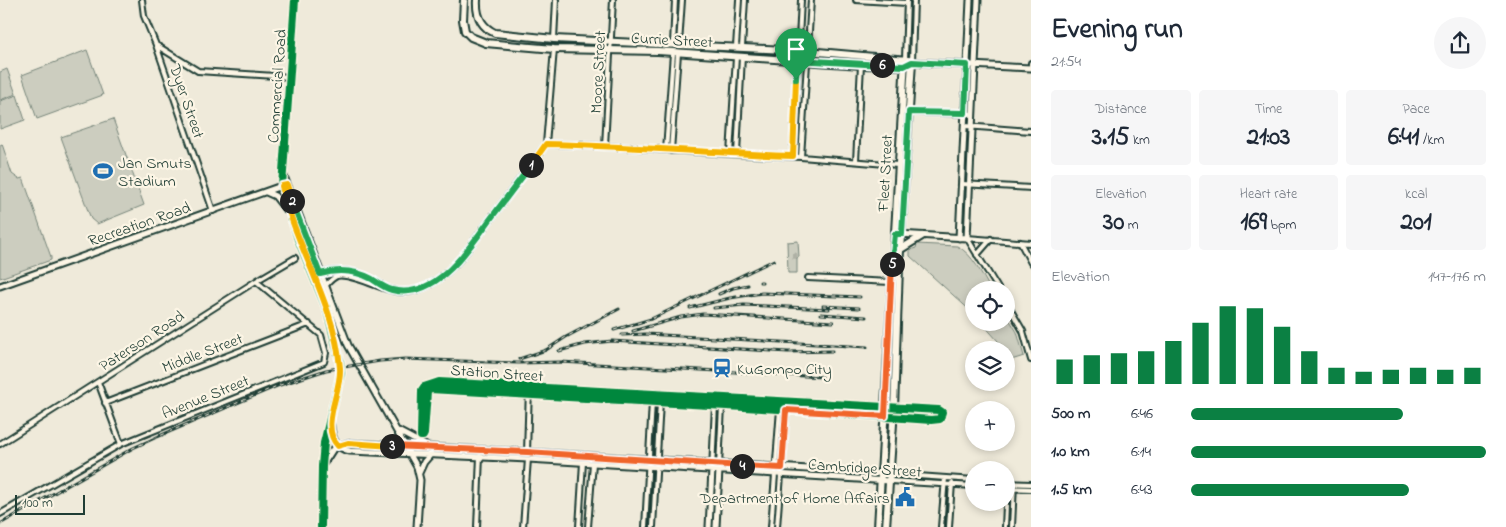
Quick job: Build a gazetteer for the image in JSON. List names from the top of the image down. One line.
{"streets":{"main road":["Currie Street","Fleet Street"],"street":["Moore Street","Commercial Road","Dyer Street","Recreation Road","Paterson Road","Middle Street","Station Street","Avenue Street","Cambridge Street"]},"crossings":[["Currie Street","Moore Street"],["Currie Street","Fleet Street"],["Commercial Road","Recreation Road"],["Commercial Road","Cambridge Street"],["Dyer Street","Recreation Road"],["Fleet Street","Station Street"],["Fleet Street","Cambridge Street"],["Paterson Road","Avenue Street"],["Middle Street","Avenue Street"]],"places":{"sports":["Jan Smuts Stadium"],"station":["KuGompo City"],"public building":["Department of Home Affairs"]},"scale_bar":"100 m","page":{"heading":["Evening run","21:54"],"pins":["6","1","2","5","3","4"],"stats":[["Distance","3.15 km"],["Time","21:03"],["Pace","6:41 /km"],["Elevation","30 m"],["Heart rate","169 bpm"],["kcal","201"]],"chart":["Elevation","147–176 m"],"map_buttons":["+","−"],"list":[{"name":"500 m","note":"6:46"},{"name":"1.0 km","note":"6:14"},{"name":"1.5 km","note":"6:43"}],"scale":"100 m"}}
